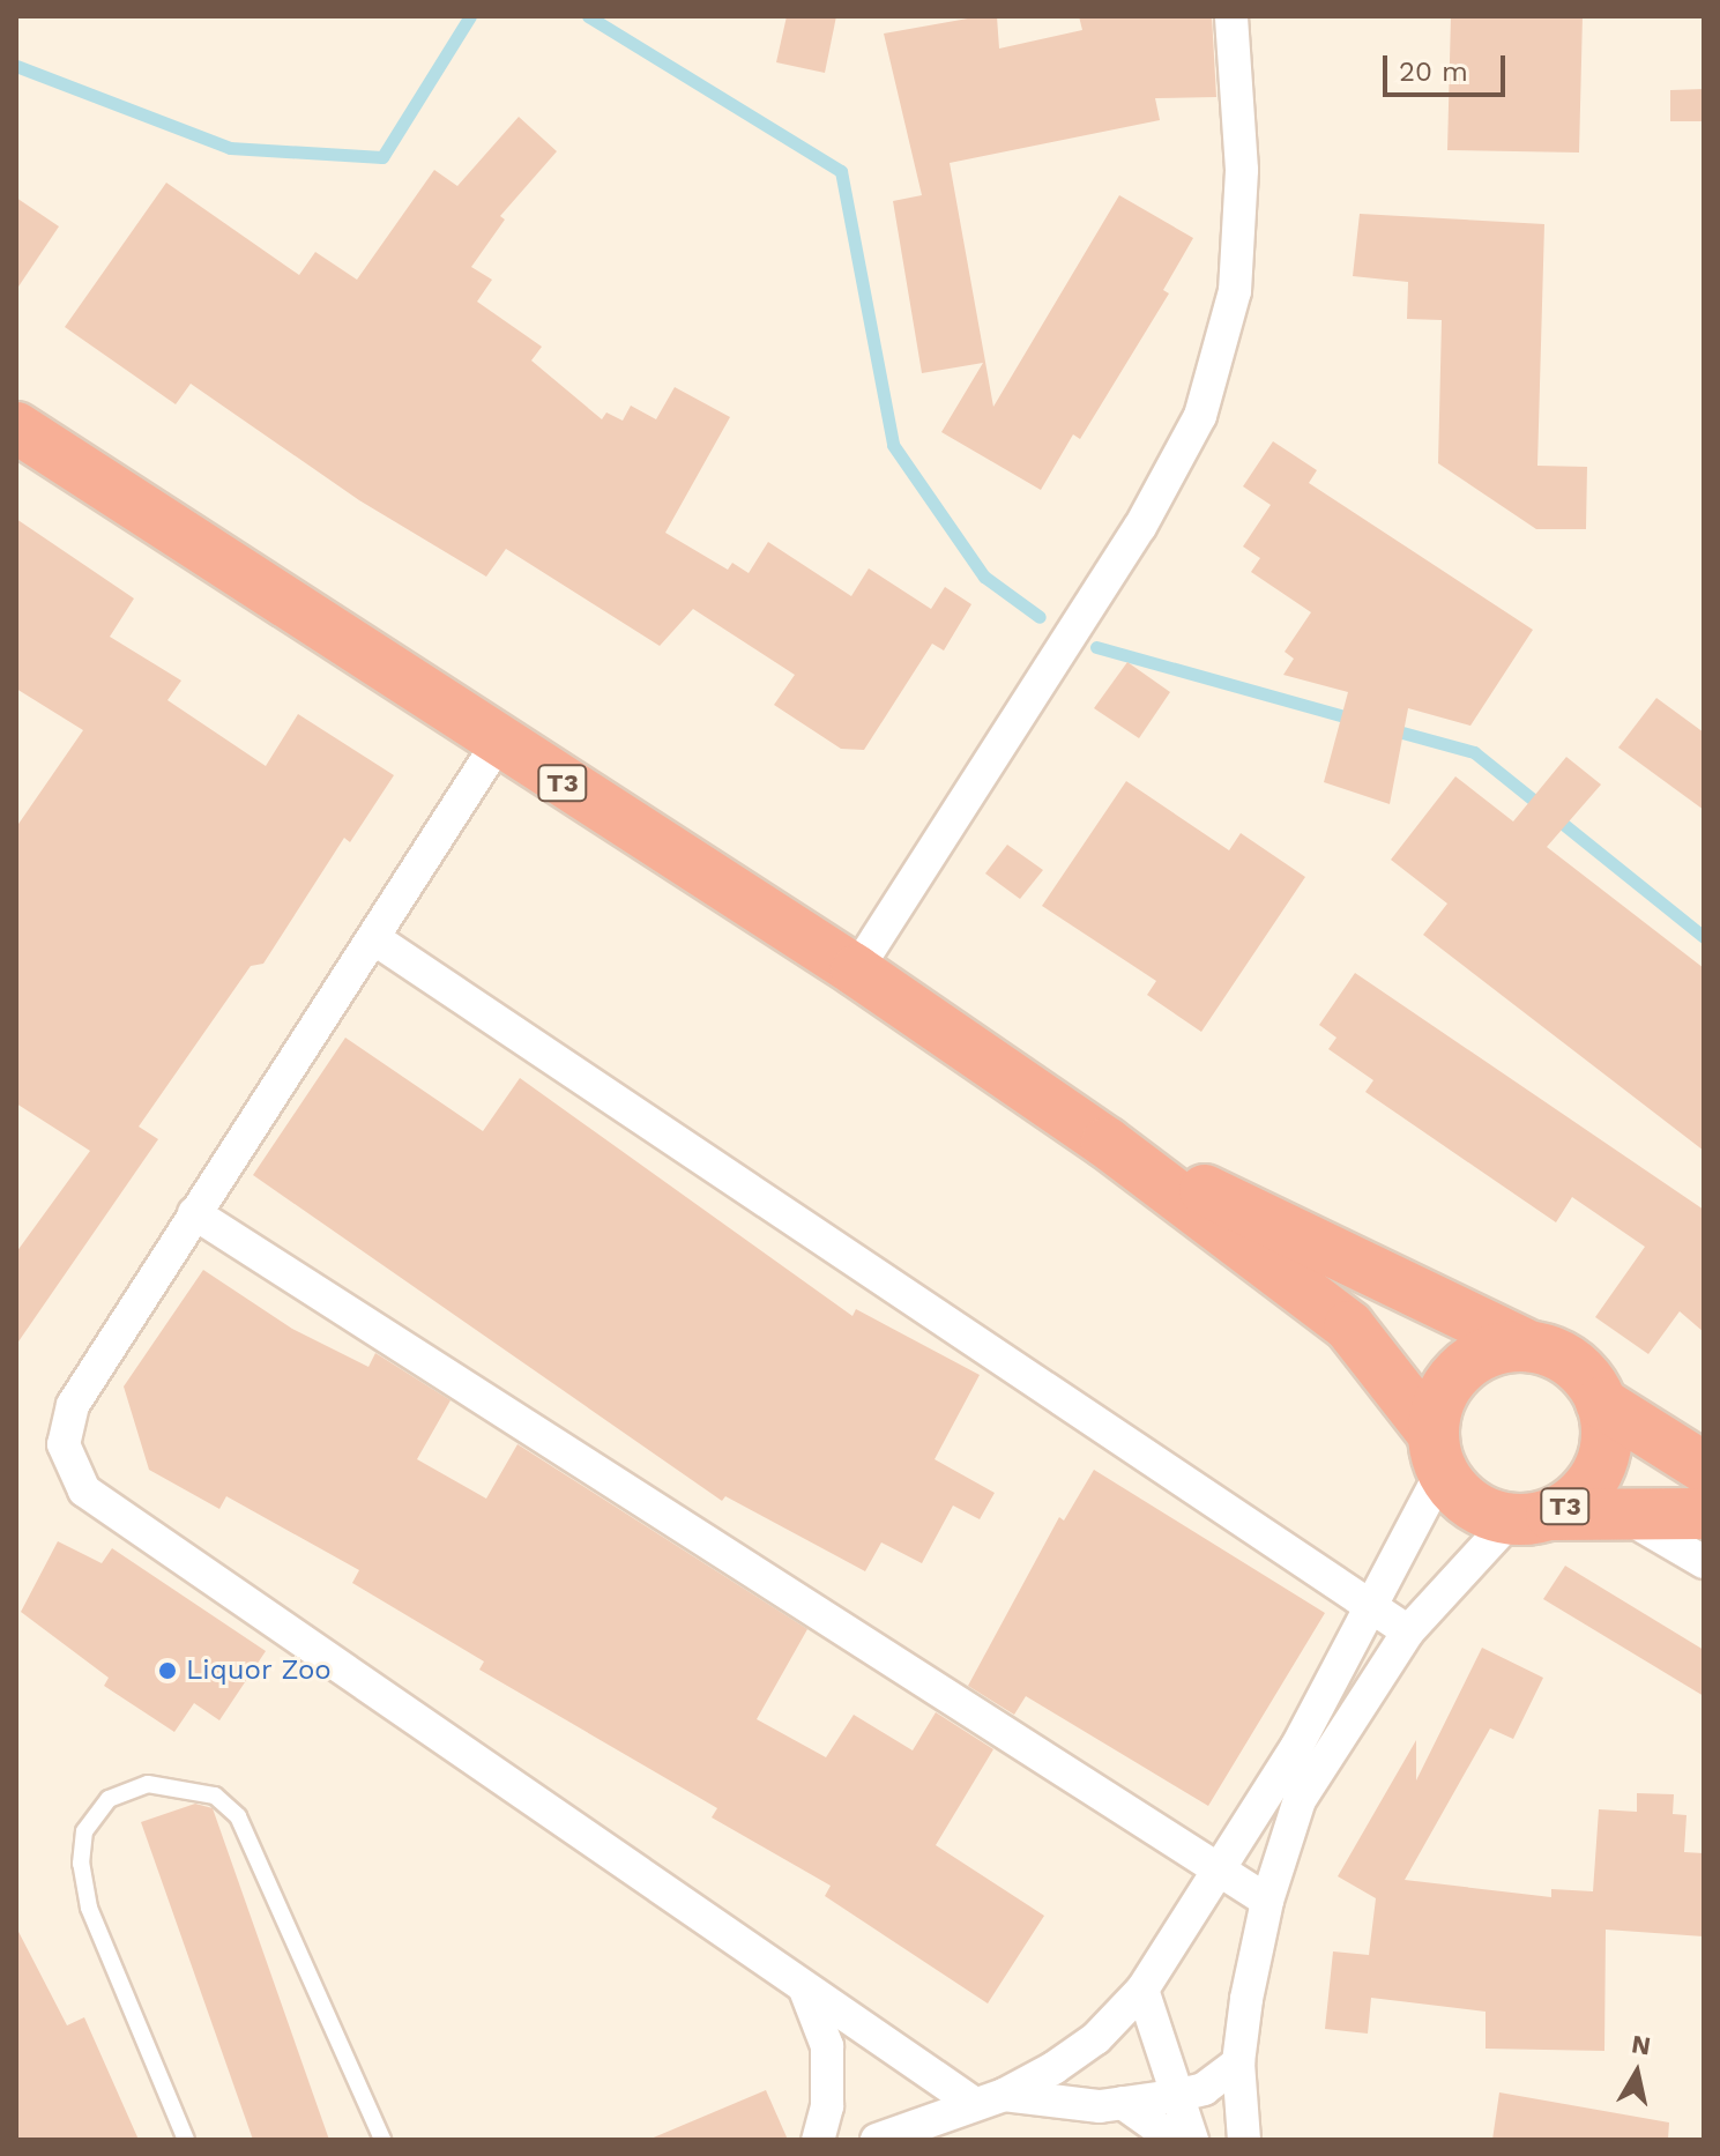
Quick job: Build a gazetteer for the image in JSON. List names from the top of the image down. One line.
{"streets":{"highway":["T3"]},"places":["Liquor Zoo"],"scale_bar":"20 m","north":"top"}
